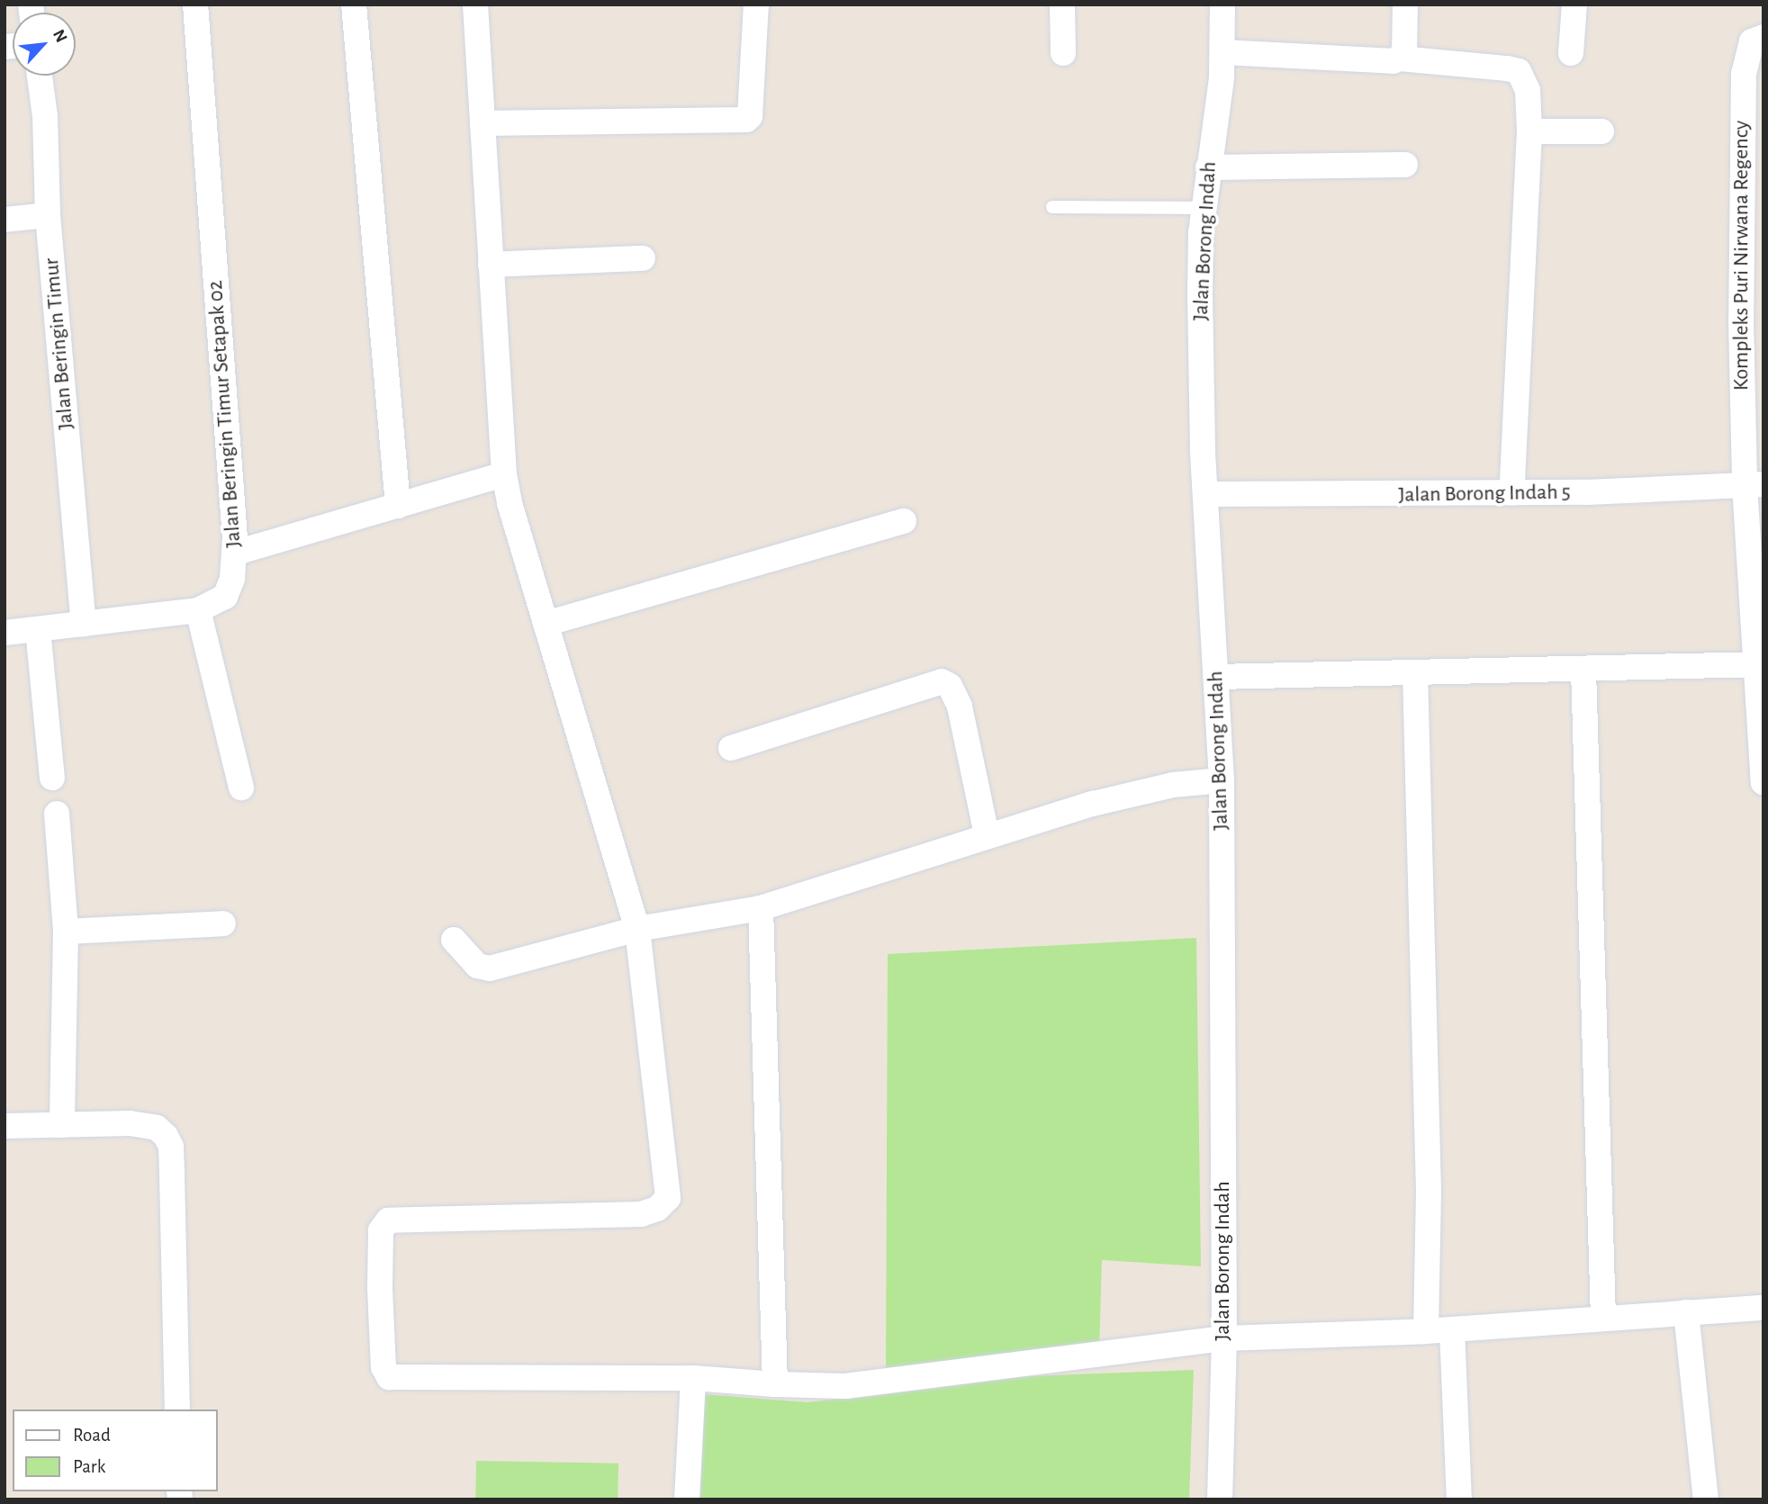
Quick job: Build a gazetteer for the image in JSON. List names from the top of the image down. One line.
{"streets":{"street":["Jalan Borong Indah","Kompleks Puri Nirwana Regency","Jalan Beringin Timur","Jalan Beringin Timur Setapak 02","Jalan Borong Indah 5"]},"crossings":[["Jalan Borong Indah","Jalan Borong Indah 5"],["Kompleks Puri Nirwana Regency","Jalan Borong Indah 5"],["Jalan Beringin Timur","Jalan Beringin Timur Setapak 02"]],"legend":["Road","Park"],"north":"top right"}
